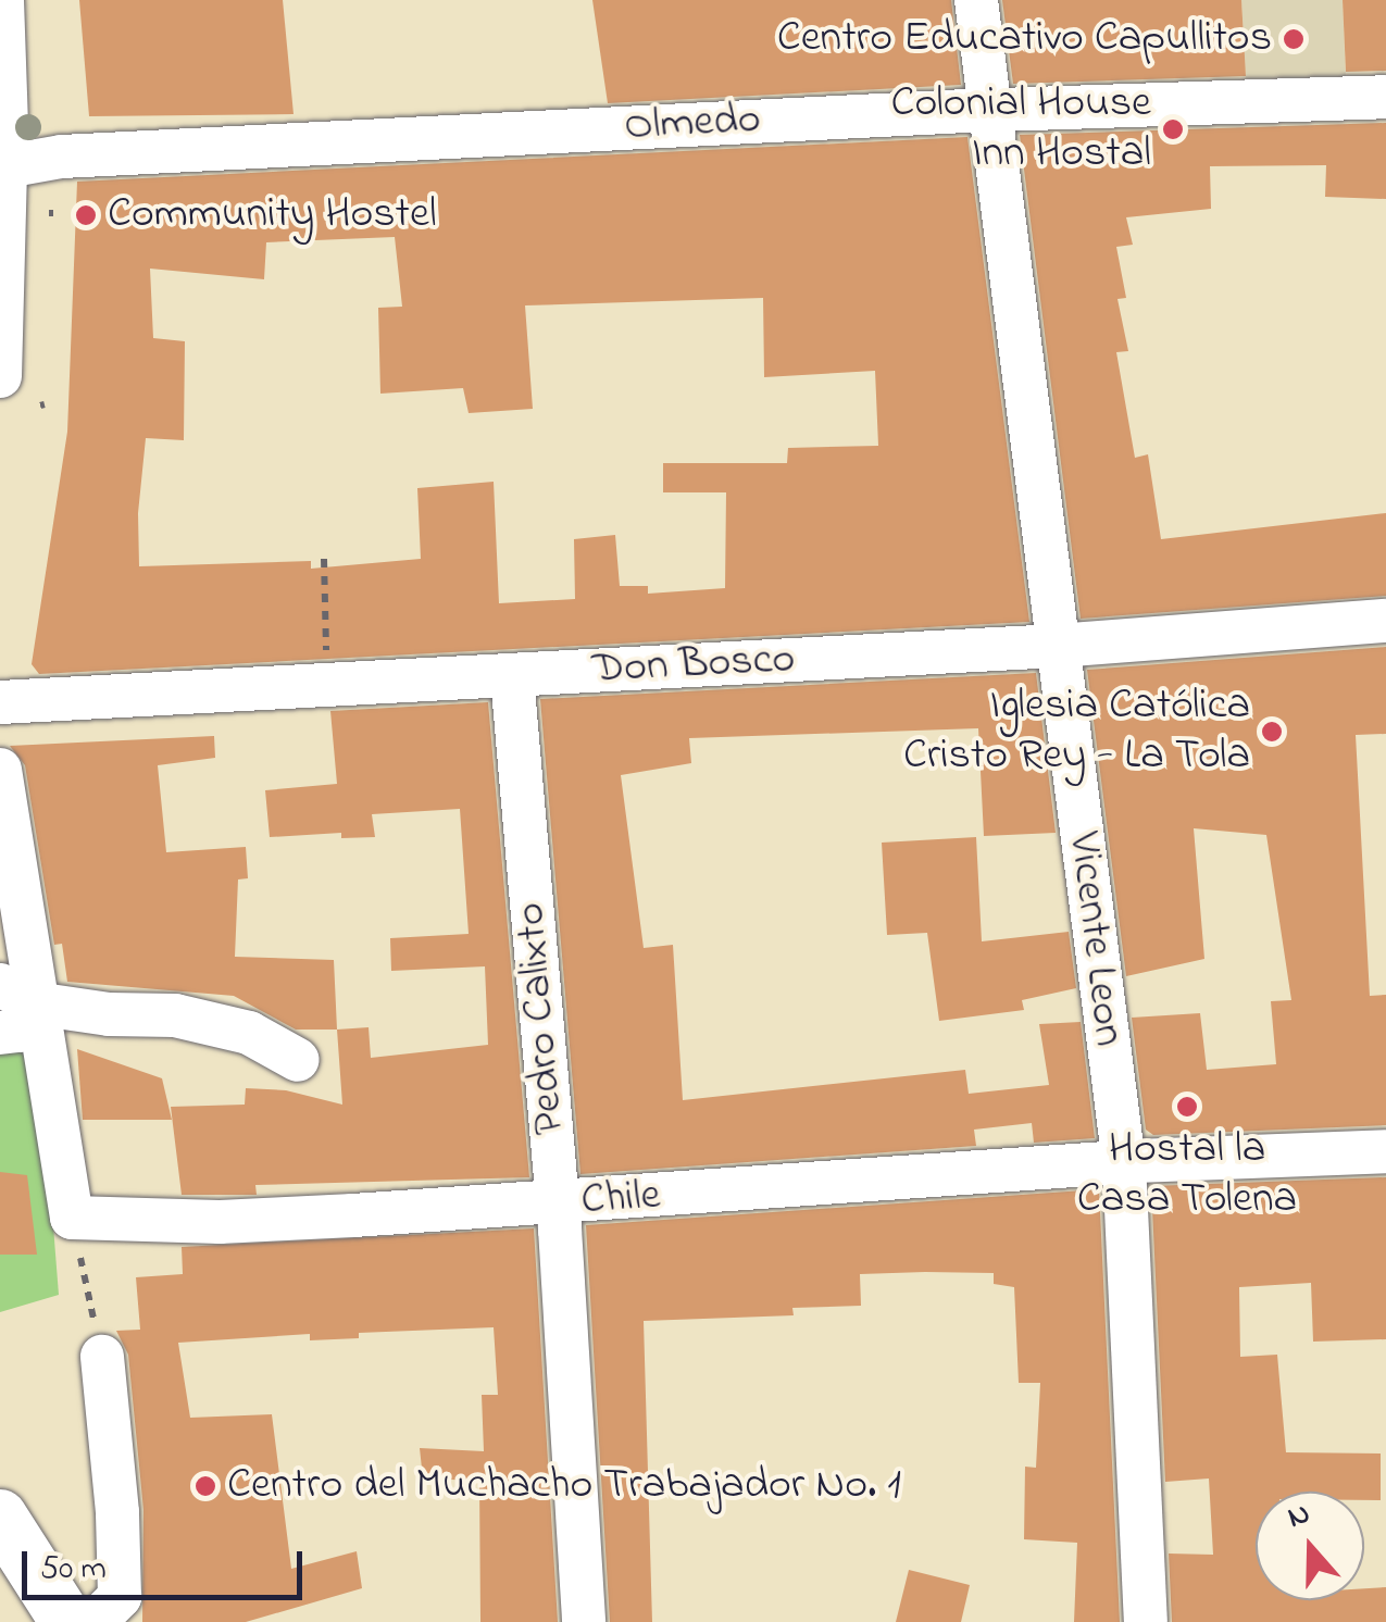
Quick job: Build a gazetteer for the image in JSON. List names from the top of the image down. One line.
{"streets":{"street":["Olmedo","Don Bosco","Vicente Leon","Pedro Calixto","Chile"]},"crossings":[["Olmedo","Vicente Leon"],["Don Bosco","Vicente Leon"],["Don Bosco","Pedro Calixto"],["Vicente Leon","Chile"],["Pedro Calixto","Chile"]],"places":["Centro Educativo Capullitos","Colonial House Inn Hostal","Community Hostel","Iglesia Católica Cristo Rey - La Tola","Hostal la Casa Tolena","Centro del Muchacho Trabajador No. 1"],"scale_bar":"50 m","north":"top"}
